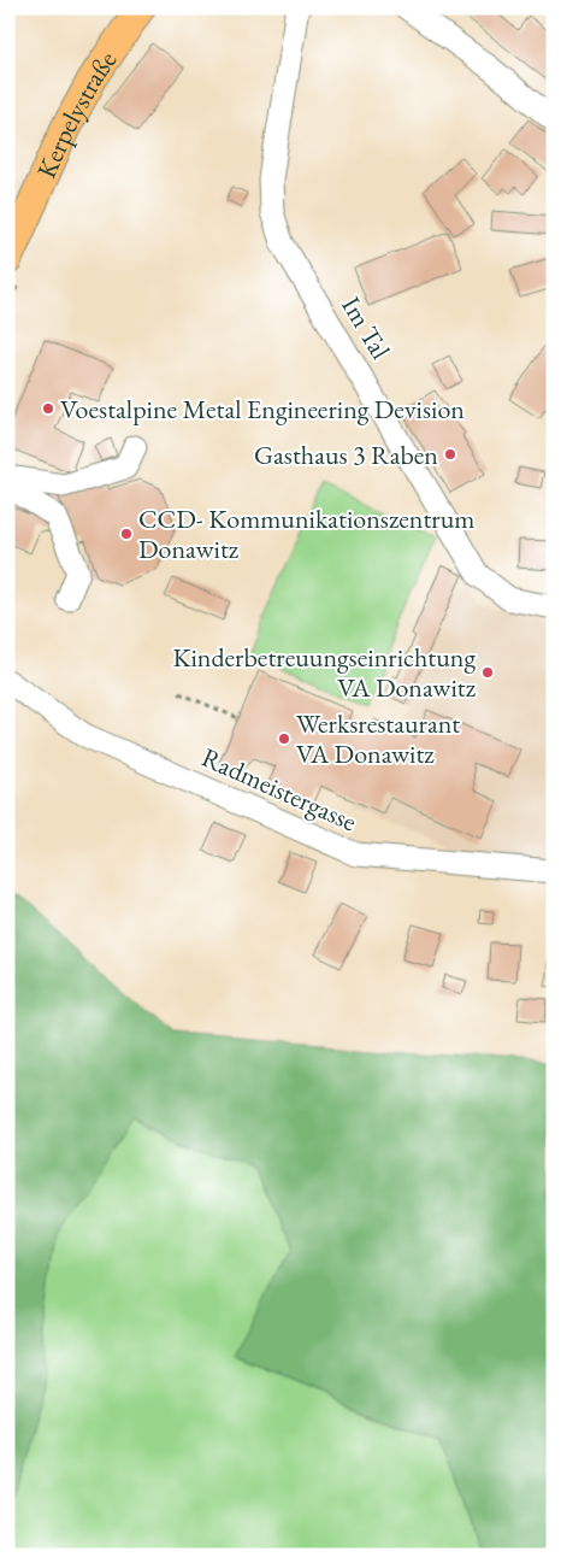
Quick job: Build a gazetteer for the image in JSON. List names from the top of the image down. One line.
{"streets":{"main road":["Kerpelystraße"],"street":["Im Tal","Radmeistergasse"]},"places":["Voestalpine Metal Engineering Devision","Gasthaus 3 Raben","CCD- Kommunikationszentrum Donawitz","Kinderbetreuungseinrichtung VA Donawitz","Werksrestaurant VA Donawitz"]}
